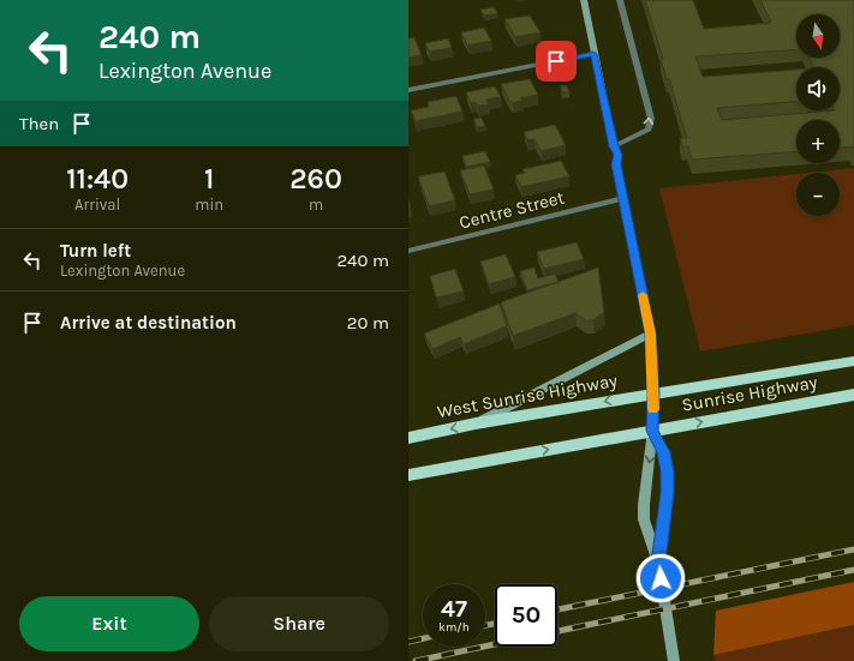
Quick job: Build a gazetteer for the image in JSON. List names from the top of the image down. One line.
{"streets":{"highway":["Sunrise Highway","West Sunrise Highway"],"street":["Centre Street"]},"crossings":[["Sunrise Highway","West Sunrise Highway"]],"north":"bottom","page":{"turn":["240 m","Lexington Avenue"],"map_buttons":["+","−"],"then":"Then","eta":["11:40","Arrival","1","min","260","m"],"list":[{"name":"Turn left","note":"Lexington Avenue","value":"240 m"},{"name":"Arrive at destination","value":"20 m"}],"speed":"47 km/h","limit":"50","buttons":["Exit","Share"]}}
